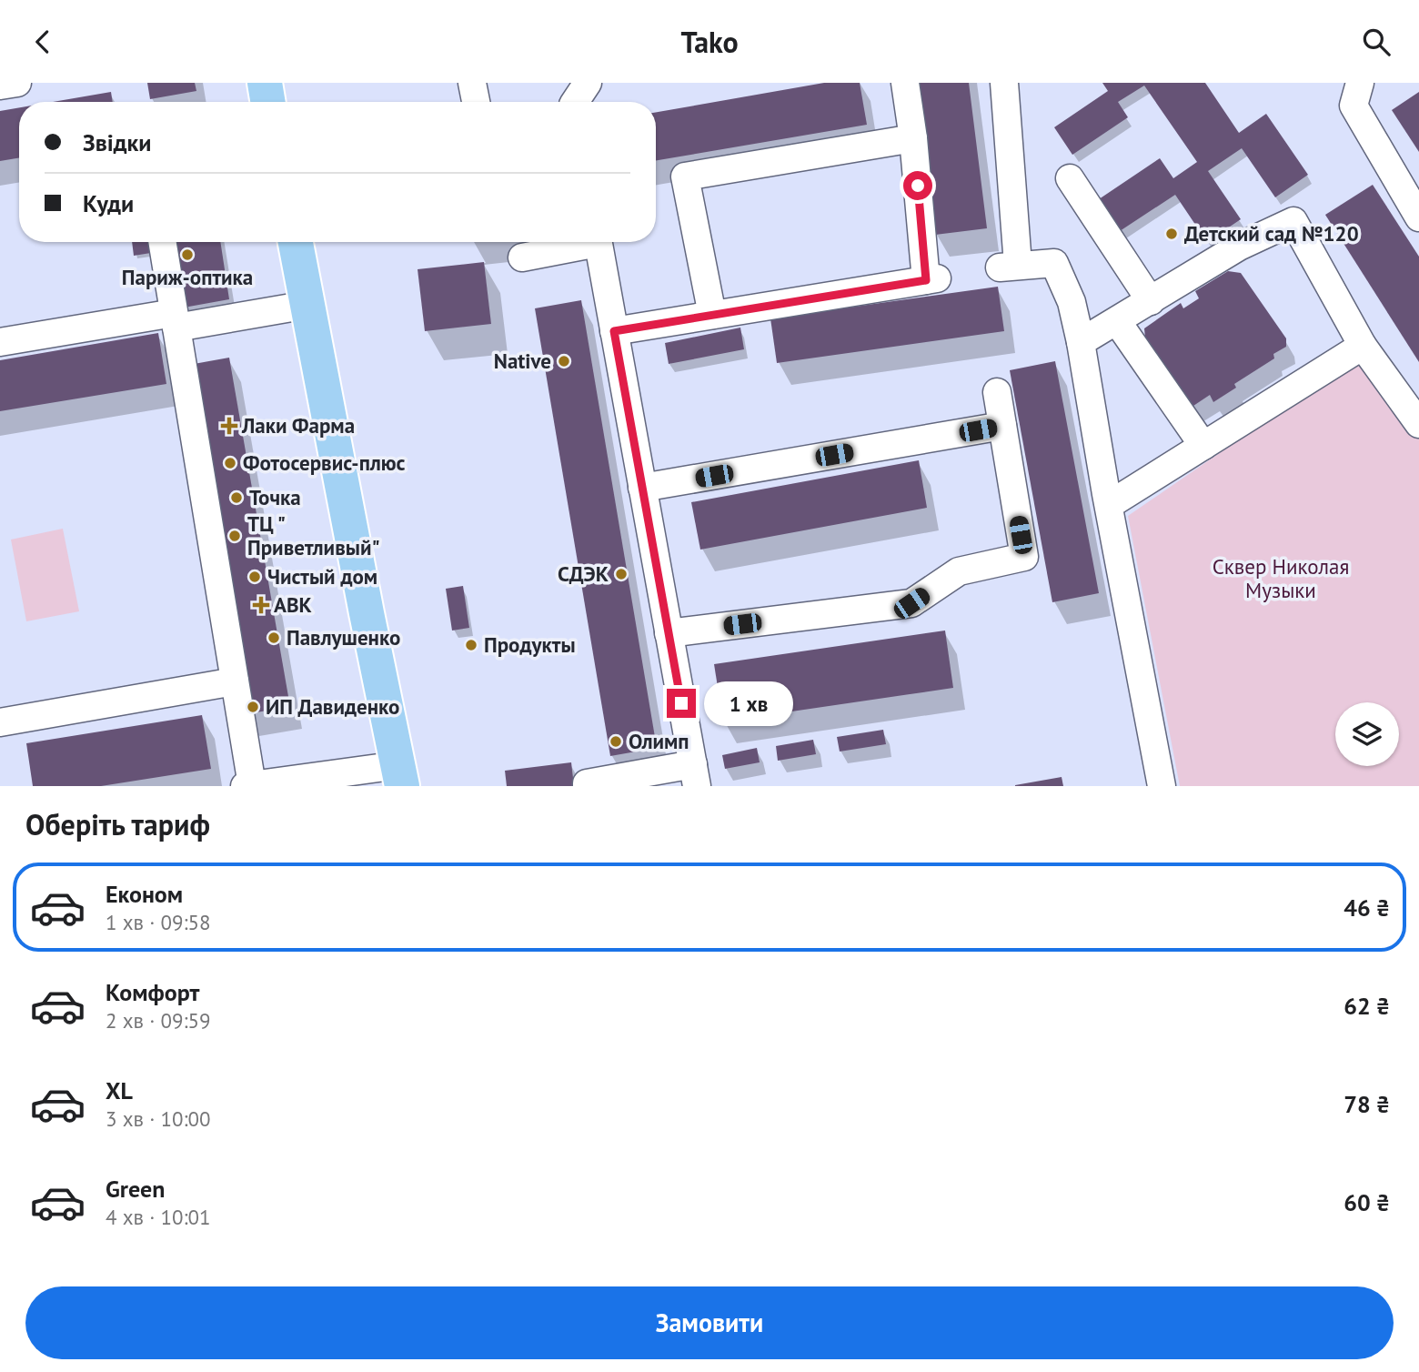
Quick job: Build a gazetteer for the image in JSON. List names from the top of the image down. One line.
{"parks":["Сквер Николая Музыки"],"places":{"other":["Детский сад №120","Париж-оптика","Native","Фотосервис-плюс","Точка","ТЦ \" Приветливый\"","СДЭК","Чистый дом","Павлушенко","Продукты","ИП Давиденко","Олимп"],"health":["Лаки Фарма","АВК"]},"page":{"header":"Tako","banner":["Звідки","Куди"],"bubble":"1 хв","heading":"Оберіть тариф","list":[{"name":"Економ","note":"1 хв · 09:58","value":"46 ₴"},{"name":"Комфорт","note":"2 хв · 09:59","value":"62 ₴"},{"name":"XL","note":"3 хв · 10:00","value":"78 ₴"},{"name":"Green","note":"4 хв · 10:01","value":"60 ₴"}],"buttons":"Замовити"}}
